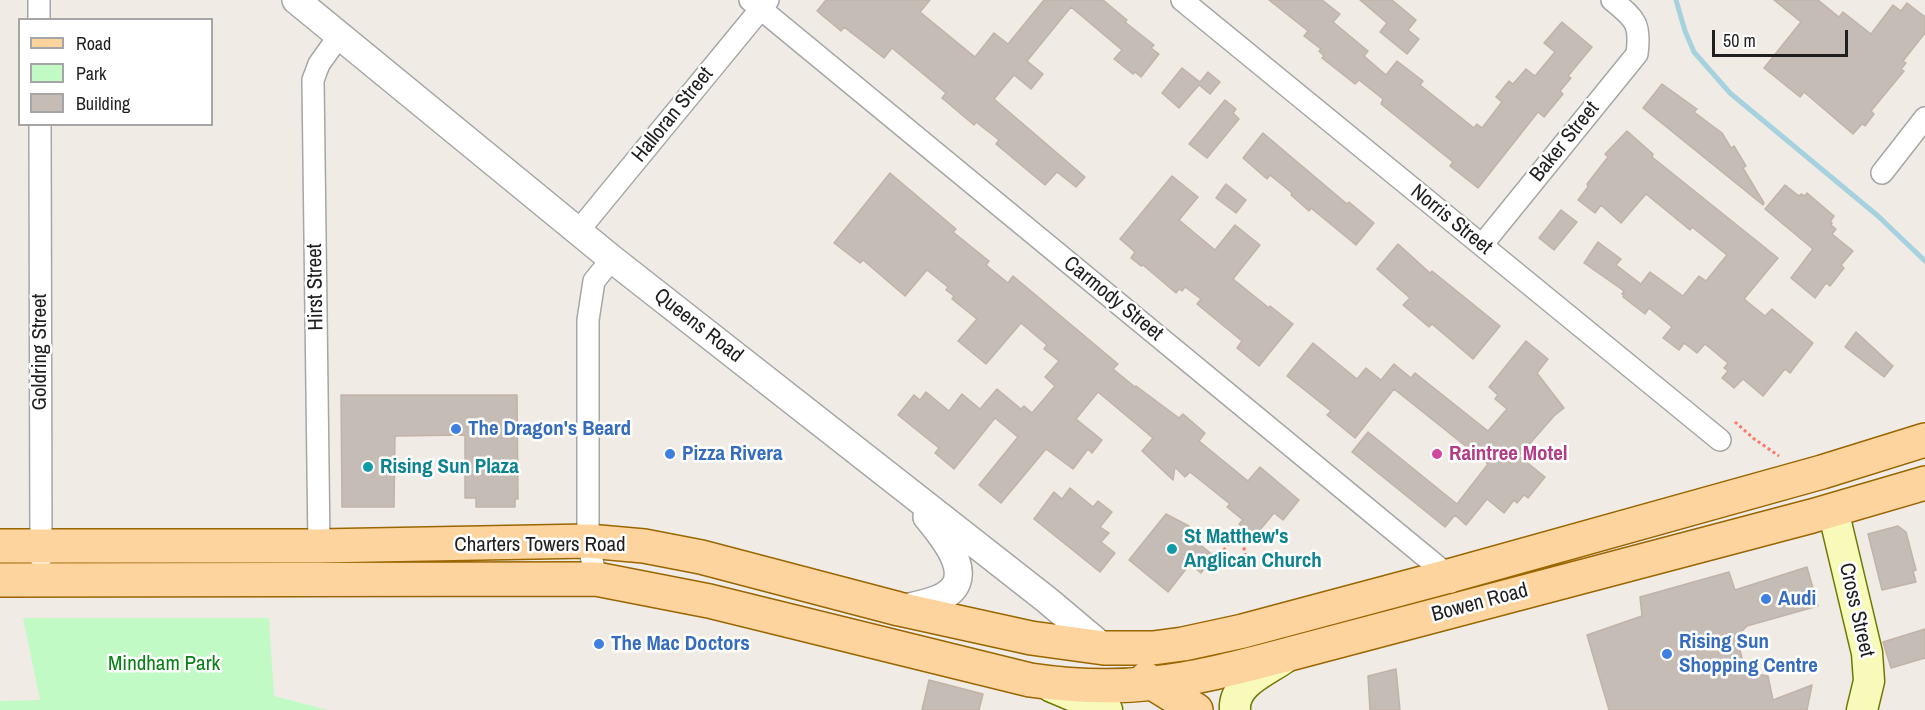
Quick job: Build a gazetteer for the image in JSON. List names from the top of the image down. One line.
{"streets":{"main road":["Charters Towers Road","Bowen Road","Cross Street"],"street":["Halloran Street","Baker Street","Norris Street","Hirst Street","Carmody Street","Queens Road","Goldring Street"]},"crossings":[["Halloran Street","Carmody Street"],["Halloran Street","Queens Road"],["Baker Street","Norris Street"],["Hirst Street","Queens Road"],["Hirst Street","Charters Towers Road"],["Carmody Street","Bowen Road"],["Queens Road","Charters Towers Road"],["Queens Road","Bowen Road"],["Goldring Street","Charters Towers Road"],["Charters Towers Road","Bowen Road"],["Bowen Road","Cross Street"]],"parks":["Mindham Park"],"places":["The Dragon's Beard","Pizza Rivera","Raintree Motel","Rising Sun Plaza","St Matthew's Anglican Church","Audi","The Mac Doctors","Rising Sun Shopping Centre"],"legend":["Road","Park","Building"],"scale_bar":"50 m"}
